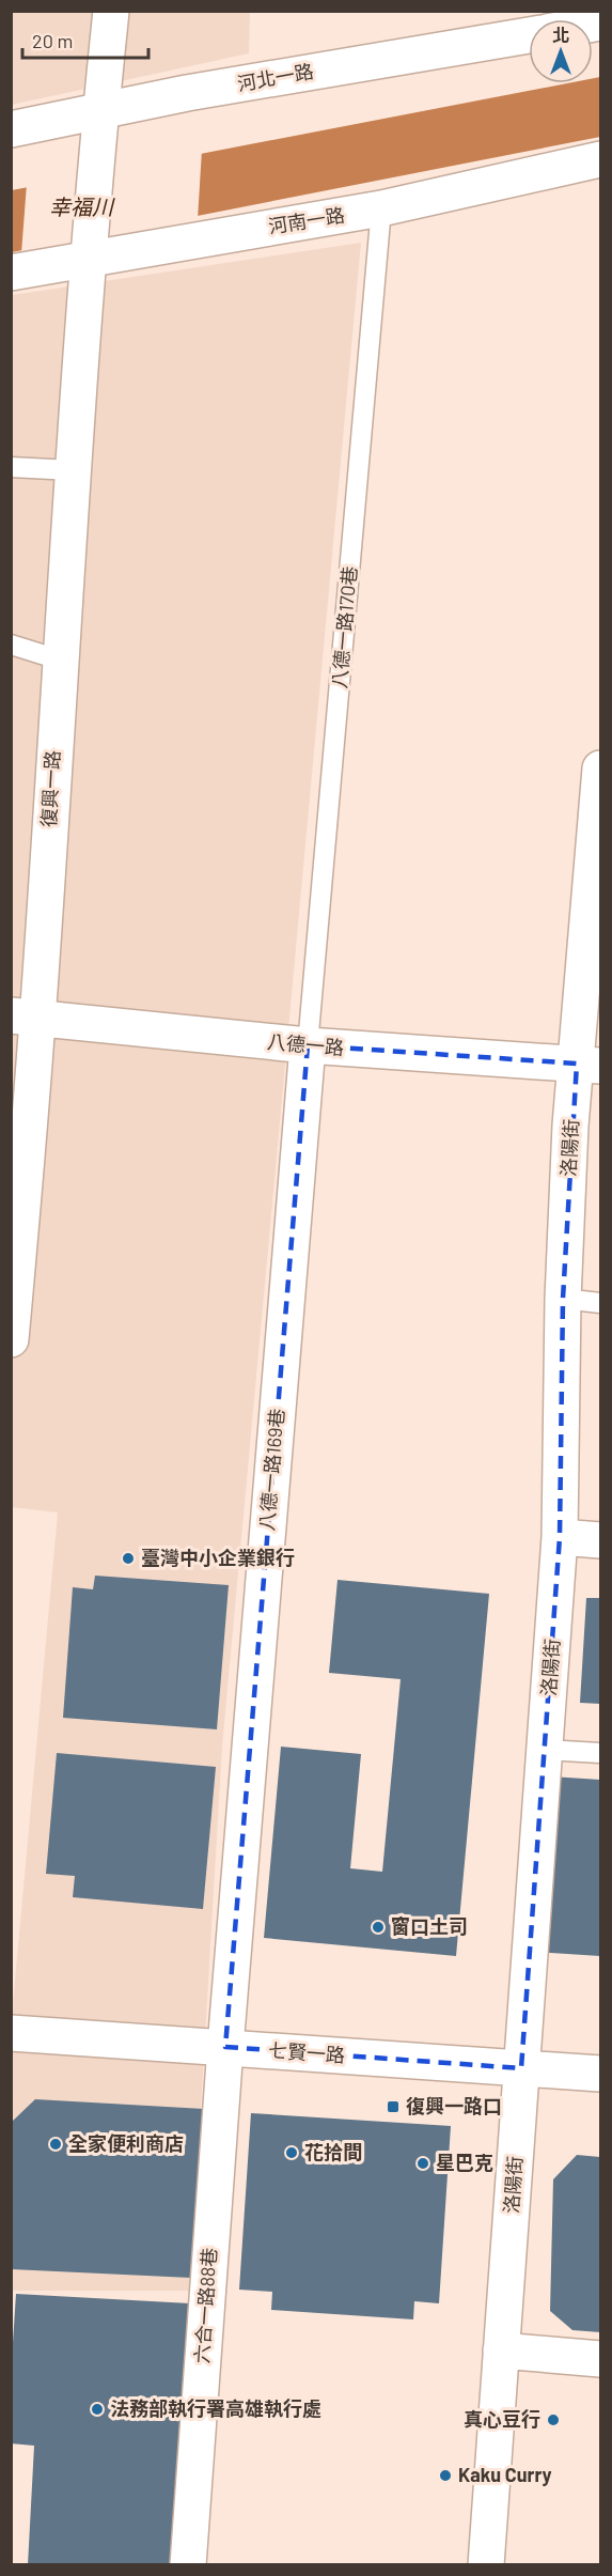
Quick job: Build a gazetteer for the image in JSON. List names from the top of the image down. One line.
{"streets":{"street":["河北一路","河南一路","復興一路","八德一路","洛陽街","八德一路169巷","七賢一路","六合一路88巷"],"lane":["八德一路170巷"]},"crossings":[["河北一路","復興一路"],["河南一路","八德一路170巷"],["河南一路","復興一路"],["八德一路170巷","八德一路"],["八德一路170巷","八德一路169巷"],["復興一路","八德一路"],["八德一路","洛陽街"],["八德一路","八德一路169巷"],["洛陽街","七賢一路"],["八德一路169巷","七賢一路"],["八德一路169巷","六合一路88巷"],["七賢一路","六合一路88巷"]],"water":["幸福川"],"places":{"other":["臺灣中小企業銀行","窗口土司","全家便利商店","花拾間","星巴克","法務部執行署高雄執行處","真心豆行","Kaku Curry"],"transit":["復興一路口"]},"scale_bar":"20 m","north":"top"}
